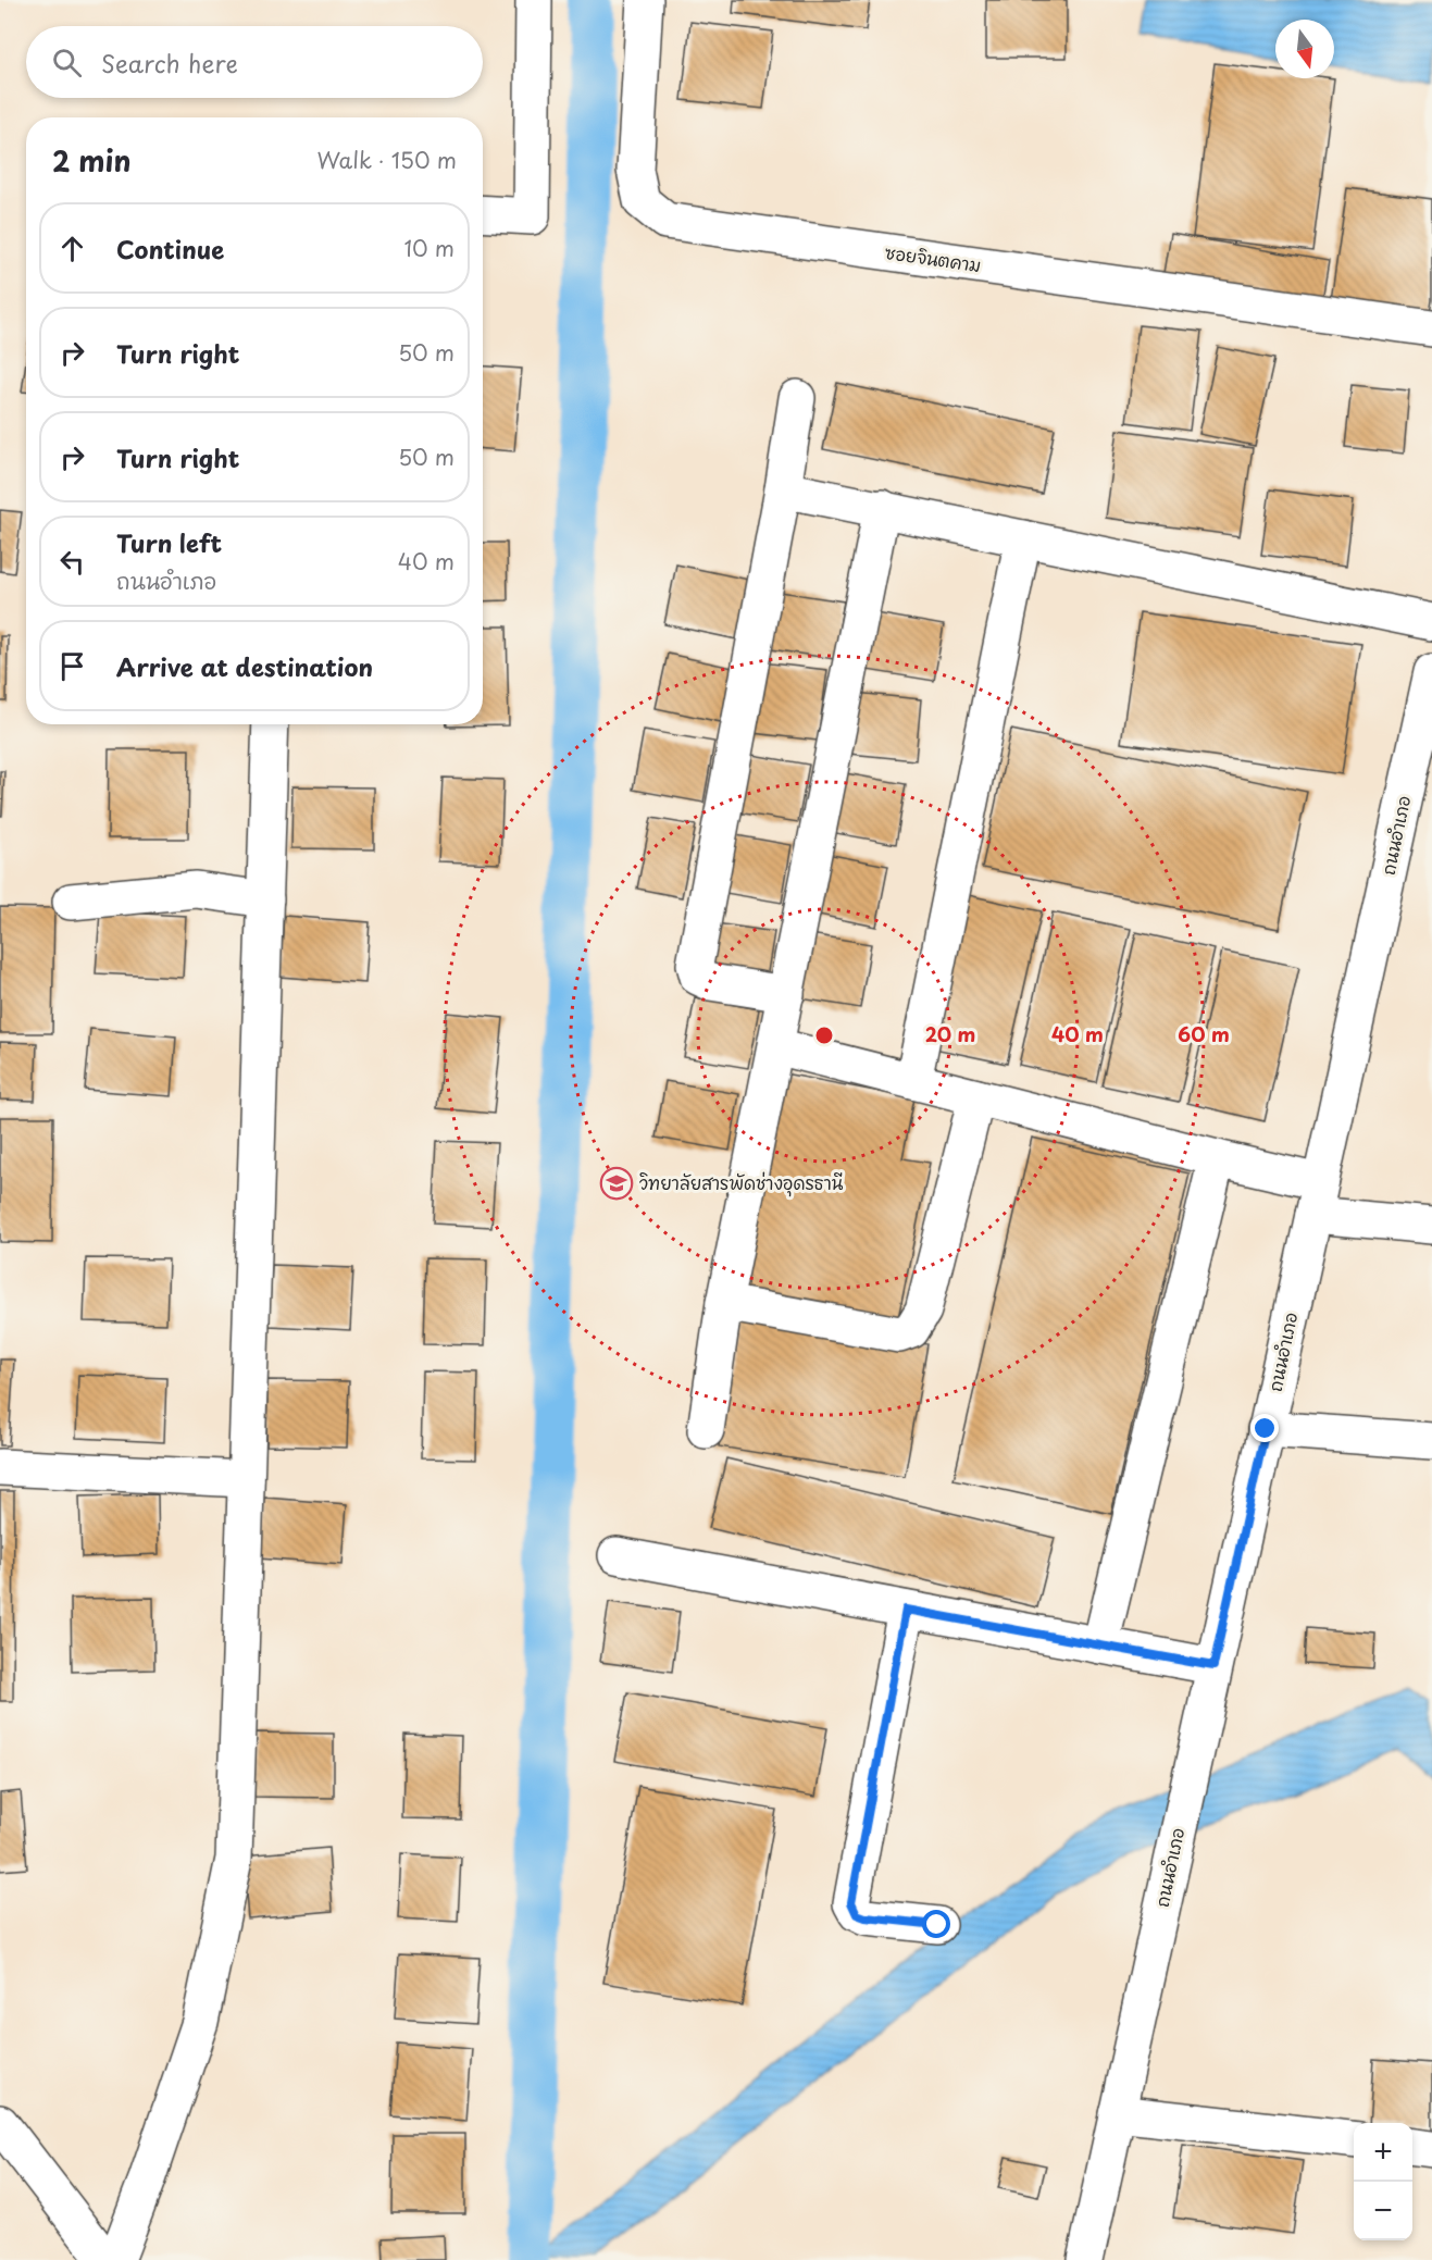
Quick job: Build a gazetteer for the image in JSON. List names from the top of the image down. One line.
{"streets":{"street":["ซอยจินตคาม","ถนนอำเภอ"]},"places":{"school or university":["วิทยาลัยสารพัดช่างอุดรธานี"]},"north":"bottom","page":{"search":"Search here","heading":["2 min","Walk · 150 m"],"list":[["Continue","10 m"],["Turn right","50 m"],["Turn right","50 m"],["Turn left","ถนนอำเภอ","40 m"],"Arrive at destination"],"map_buttons":["+","−"]},"rings":["20 m","40 m","60 m"]}
